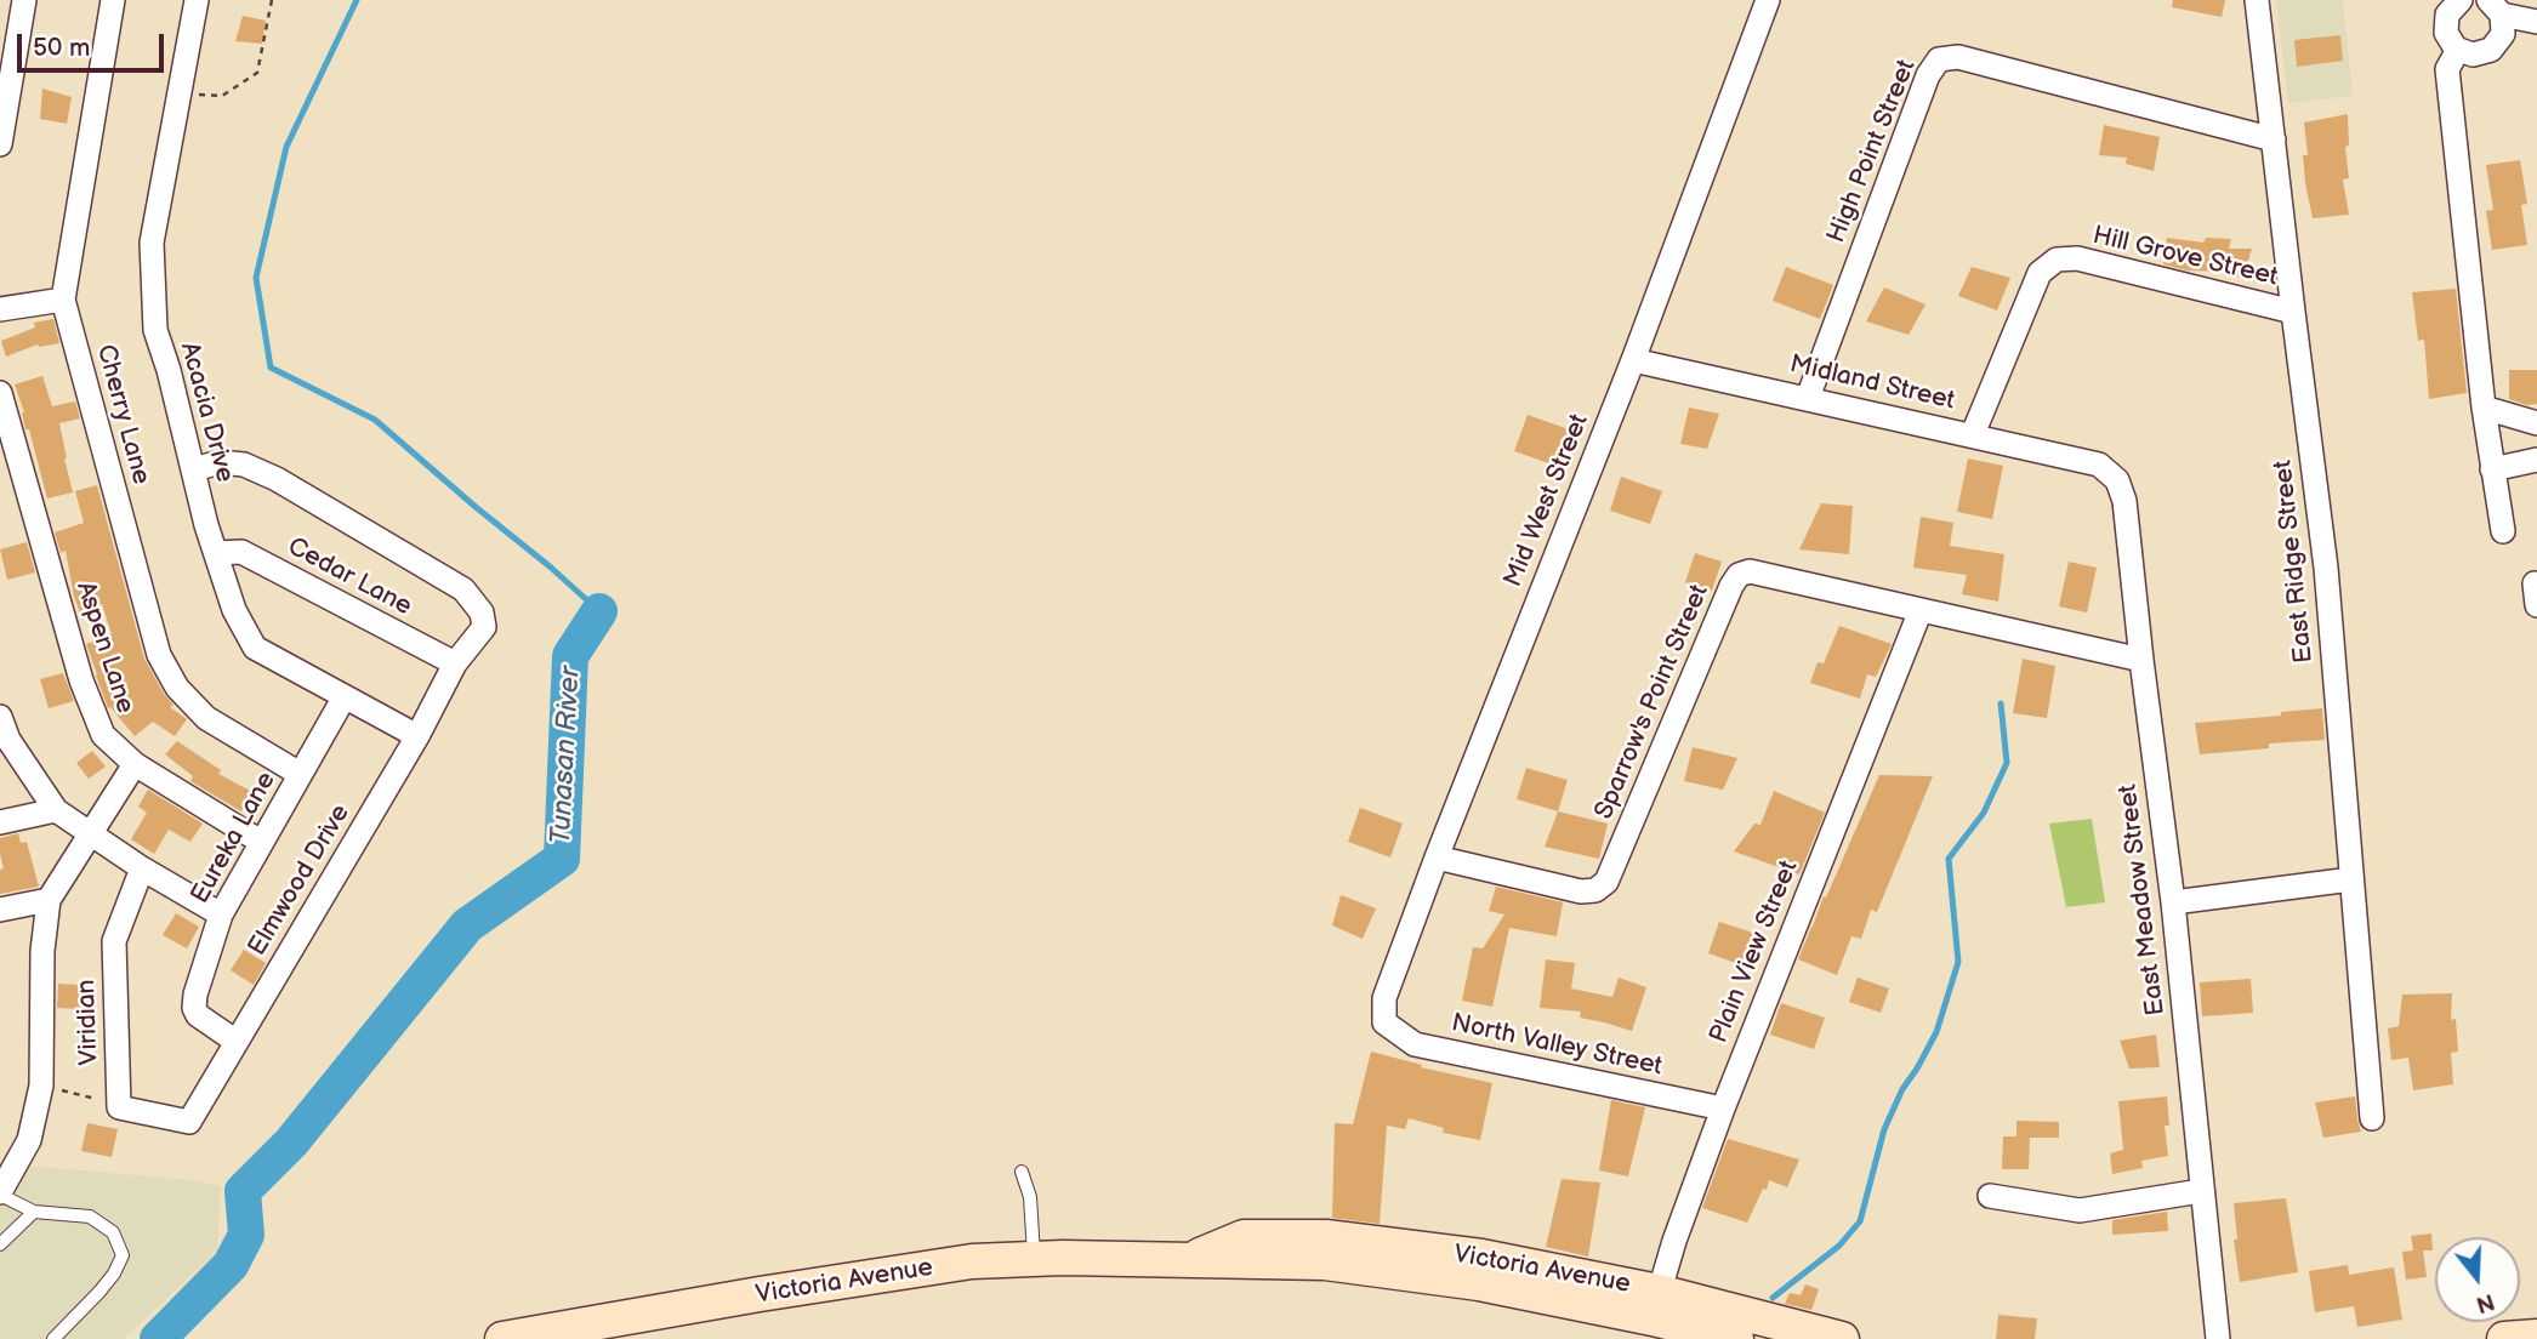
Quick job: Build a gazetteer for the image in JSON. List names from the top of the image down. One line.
{"streets":{"main road":["Victoria Avenue"],"street":["High Point Street","Hill Grove Street","Midland Street","Acacia Drive","Cherry Lane","Mid West Street","East Ridge Street","Cedar Lane","Aspen Lane","Sparrow's Point Street","Eureka Lane","Elmwood Drive","East Meadow Street","Plain View Street","Viridian","North Valley Street"]},"crossings":[["High Point Street","Midland Street"],["High Point Street","East Ridge Street"],["Hill Grove Street","Midland Street"],["Hill Grove Street","East Ridge Street"],["Midland Street","Mid West Street"],["Midland Street","East Meadow Street"],["Acacia Drive","Cedar Lane"],["Acacia Drive","Eureka Lane"],["Acacia Drive","Elmwood Drive"],["Cherry Lane","Eureka Lane"],["Mid West Street","Sparrow's Point Street"],["Mid West Street","North Valley Street"],["Cedar Lane","Elmwood Drive"],["Aspen Lane","Eureka Lane"],["Sparrow's Point Street","East Meadow Street"],["Sparrow's Point Street","Plain View Street"],["Eureka Lane","Elmwood Drive"],["Elmwood Drive","Viridian"],["Plain View Street","North Valley Street"],["Plain View Street","Victoria Avenue"]],"water":["Tunasan River"],"scale_bar":"50 m","north":"bottom"}
